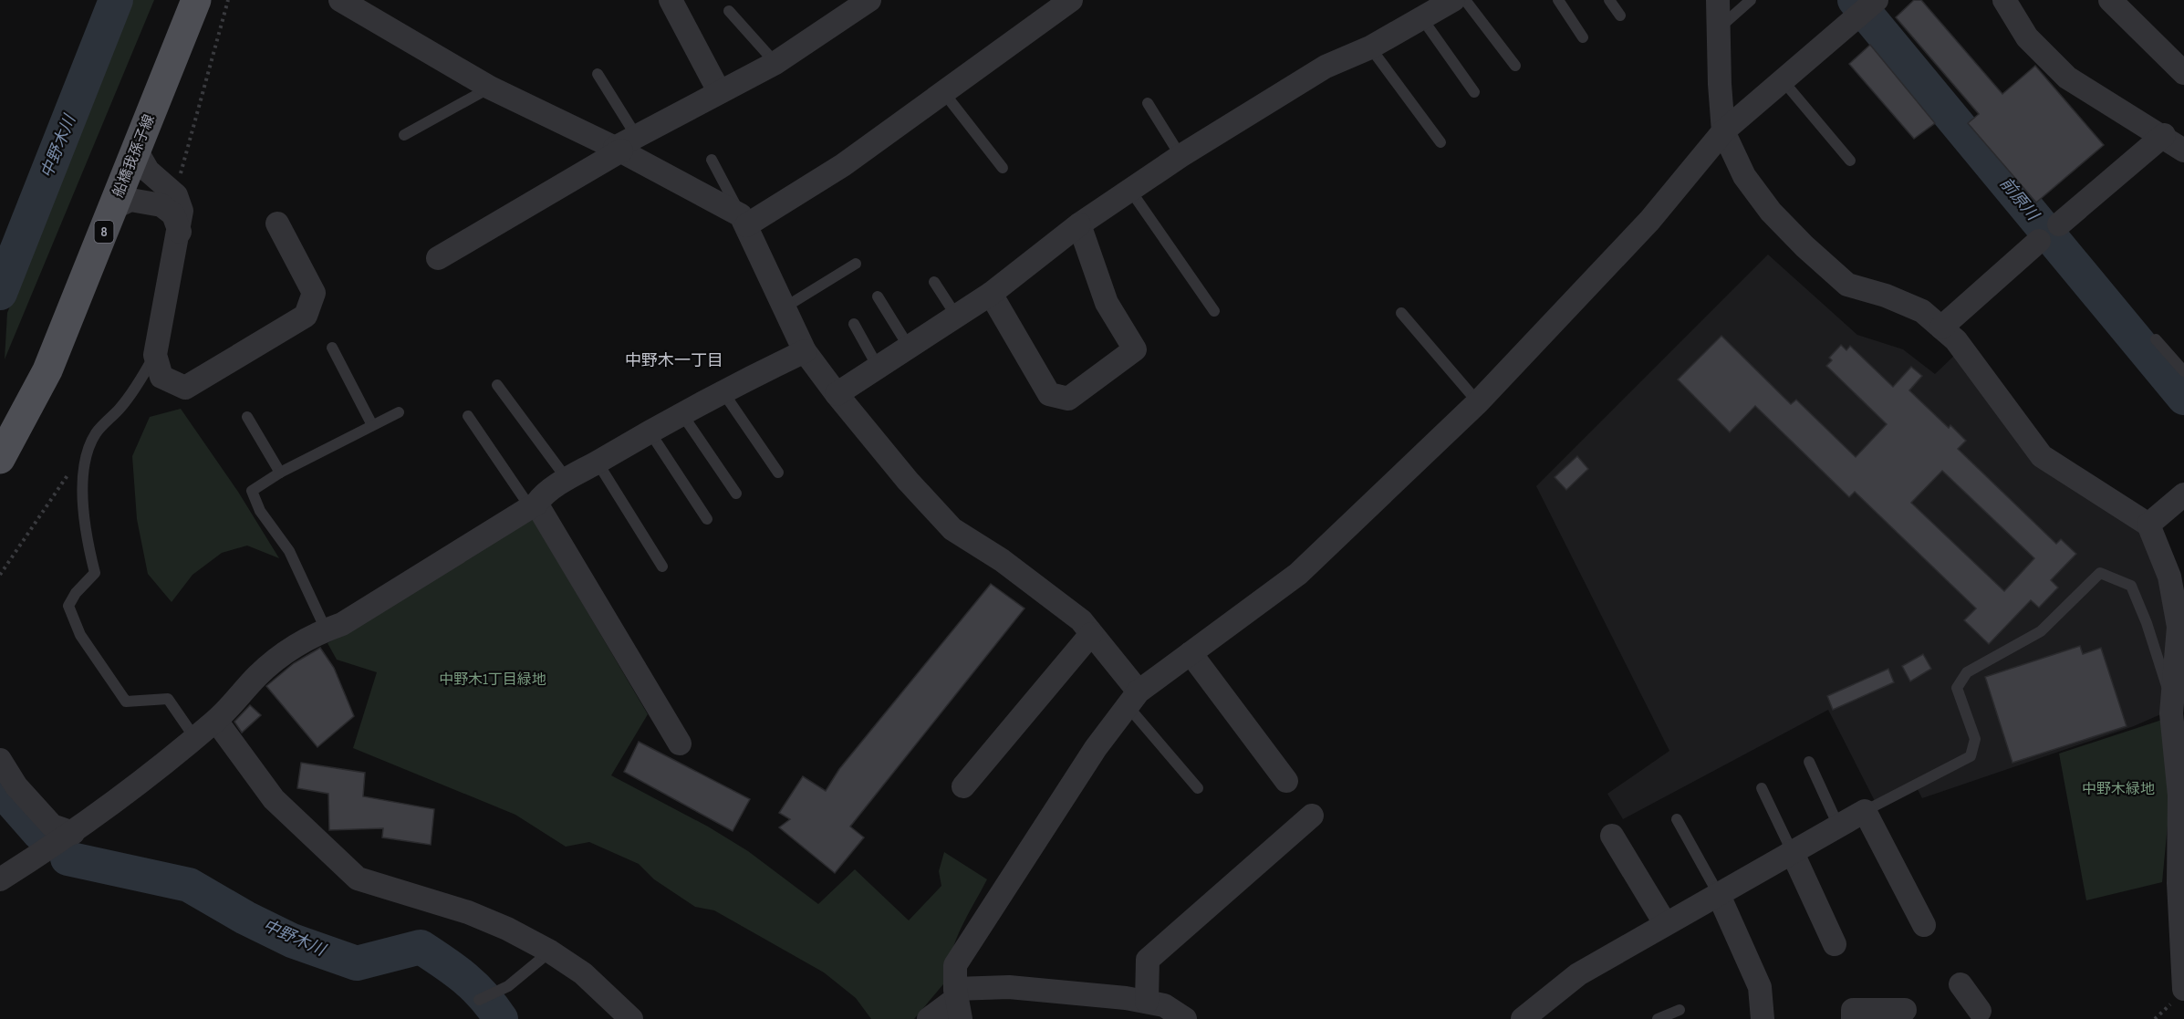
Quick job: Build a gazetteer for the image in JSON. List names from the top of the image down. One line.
{"streets":{"main road":["船橋我孫子線","8"]},"districts":["中野木一丁目"],"water":["中野木川","前原川"],"parks":["中野木1丁目緑地","中野木緑地"]}
